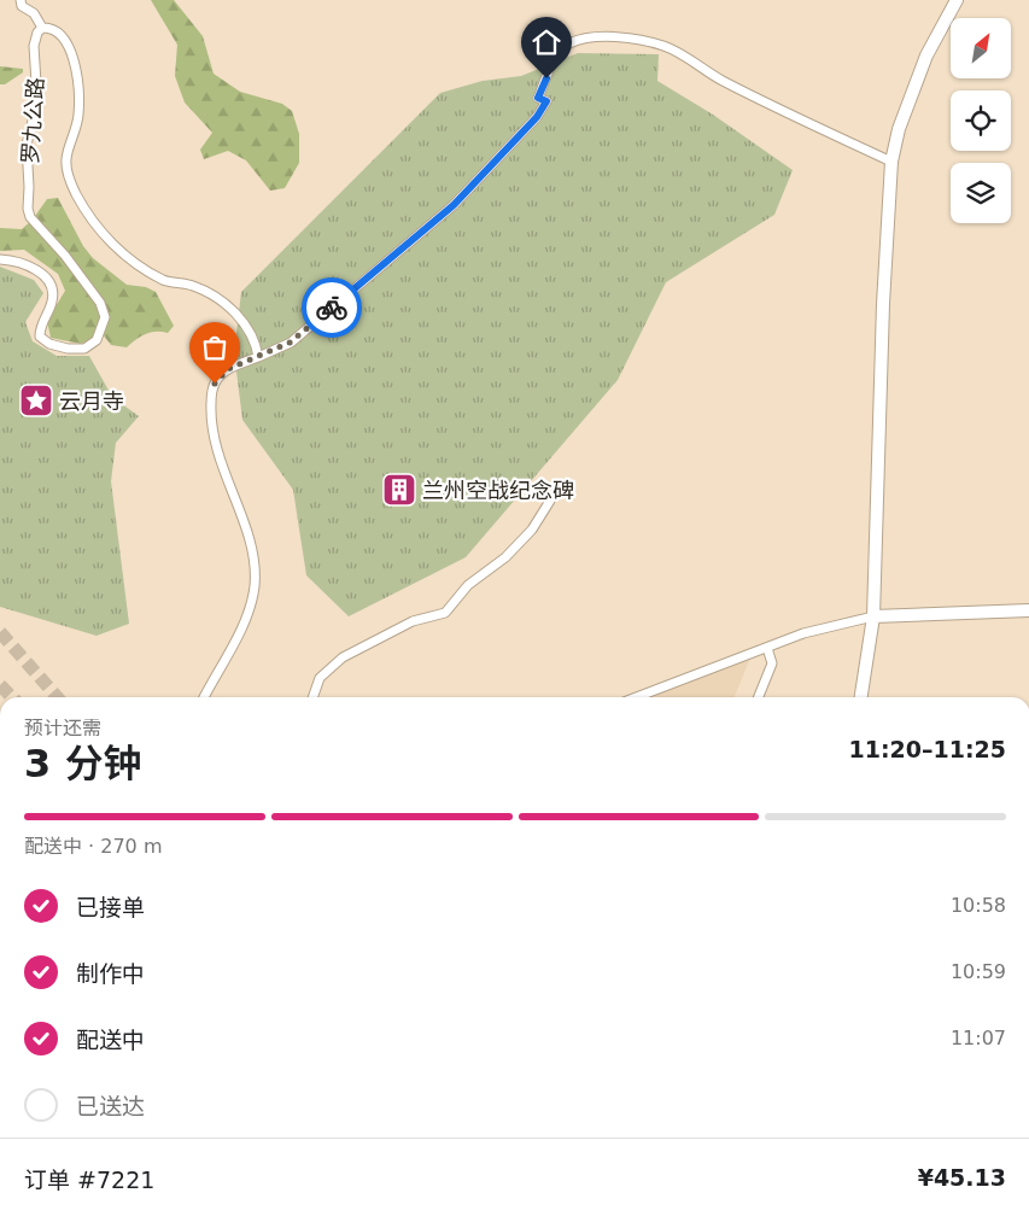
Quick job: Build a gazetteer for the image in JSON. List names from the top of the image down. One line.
{"streets":{"street":["罗九公路"]},"places":{"place":["云月寺"],"building":["兰州空战纪念碑"]},"north":"top right","page":{"heading":["3 分钟","预计还需","11:20–11:25"],"panel":["订单 #7221","¥45.13"],"bar":"配送中 · 270 m","list":[["已接单","10:58"],["制作中","10:59"],["配送中","11:07"],"已送达"]}}
